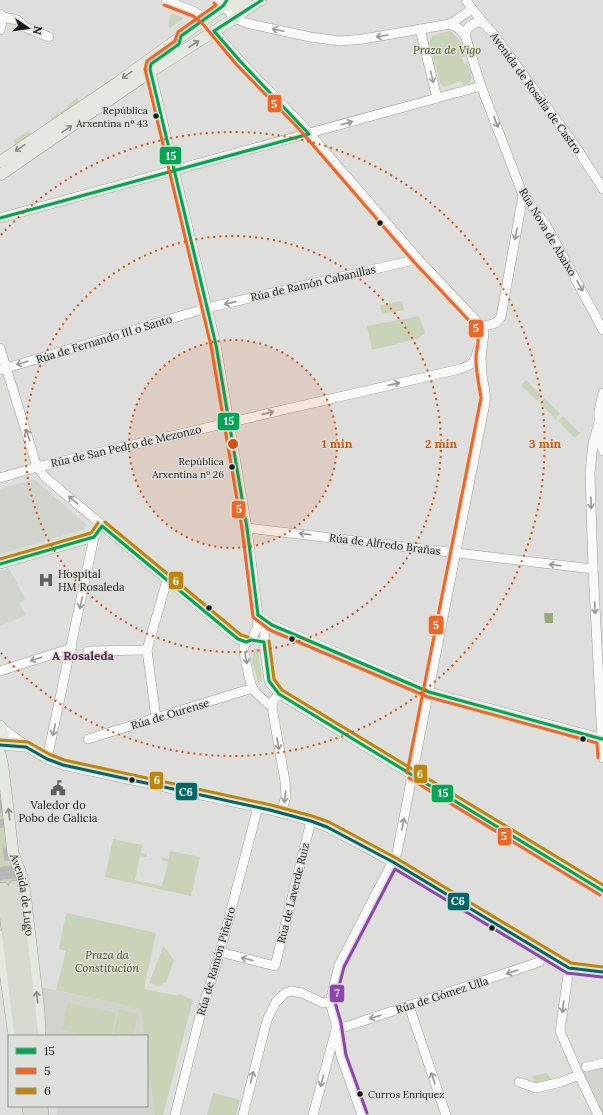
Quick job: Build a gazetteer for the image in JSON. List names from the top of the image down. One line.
{"streets":{"highway":["Avenida de Lugo"],"street":["Avenida de Rosalía de Castro","Rúa Nova de Abaixo","Rúa de Ramón Cabanillas","Rúa de Fernando III o Santo","Rúa de San Pedro de Mezonzo","Rúa de Alfredo Brañas","Rúa de Ourense","Rúa de Laverde Ruiz","Rúa de Ramón Piñeiro","Rúa de Gómez Ulla"]},"crossings":[["Rúa de Ramón Cabanillas","Rúa de Fernando III o Santo"],["Rúa de Laverde Ruiz","Rúa de Ramón Piñeiro"]],"one_way":["Rúa Nova de Abaixo","Rúa de Ramón Cabanillas","Rúa de Fernando III o Santo","Rúa de San Pedro de Mezonzo","Rúa de Alfredo Brañas","Rúa de Gómez Ulla"],"districts":["A Rosaleda"],"parks":["Praza de Vigo","Praza da Constitución"],"places":{"other":["República Arxentina nº 43","República Arxentina nº 26","Curros Enríquez"],"hospital":["Hospital HM Rosaleda"],"public building":["Valedor do Pobo de Galicia"]},"lines":["transit line 15","transit line 5","transit line 6","transit line C6","transit line 7"],"legend":["15","5","6"],"north":"right","rings":["1 min","2 min","3 min"]}
